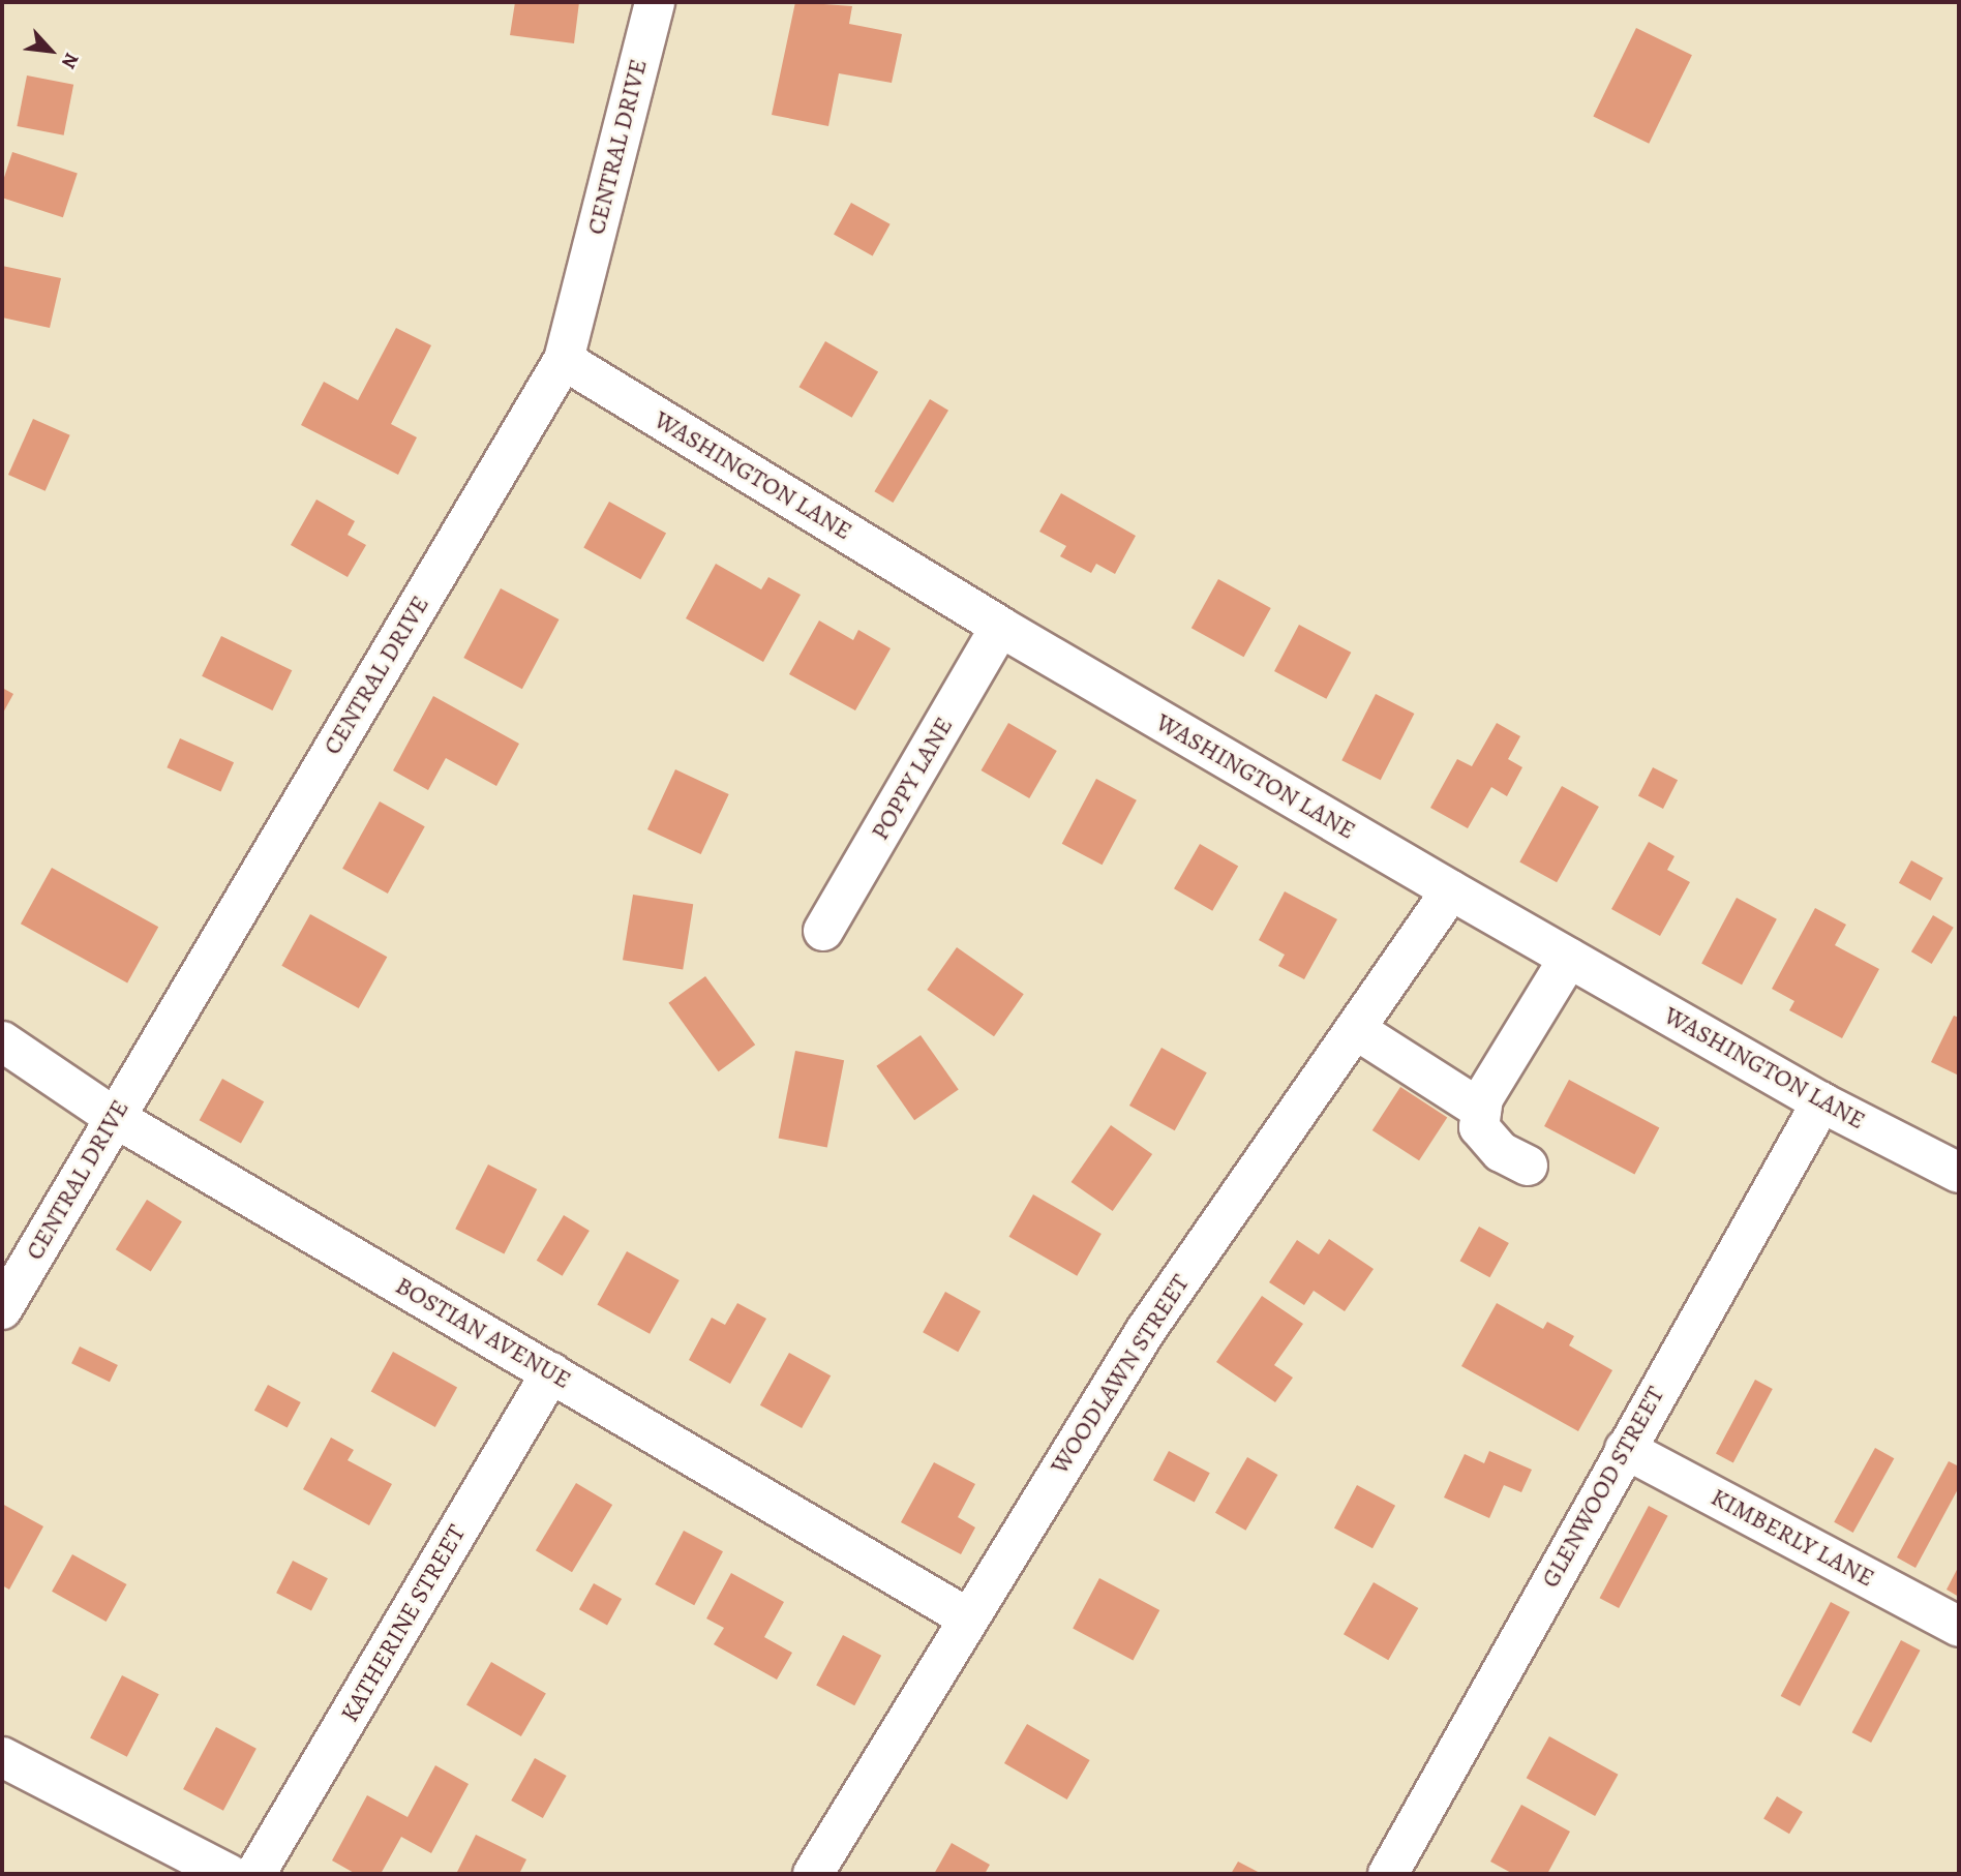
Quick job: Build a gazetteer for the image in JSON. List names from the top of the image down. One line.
{"streets":{"street":["CENTRAL DRIVE","WASHINGTON LANE","POPPY LANE","BOSTIAN AVENUE","WOODLAWN STREET","GLENWOOD STREET","KIMBERLY LANE","KATHERINE STREET"]},"crossings":[["CENTRAL DRIVE","WASHINGTON LANE"],["CENTRAL DRIVE","BOSTIAN AVENUE"],["WASHINGTON LANE","POPPY LANE"],["WASHINGTON LANE","WOODLAWN STREET"],["WASHINGTON LANE","GLENWOOD STREET"],["BOSTIAN AVENUE","WOODLAWN STREET"],["BOSTIAN AVENUE","KATHERINE STREET"],["GLENWOOD STREET","KIMBERLY LANE"]],"north":"bottom right"}
